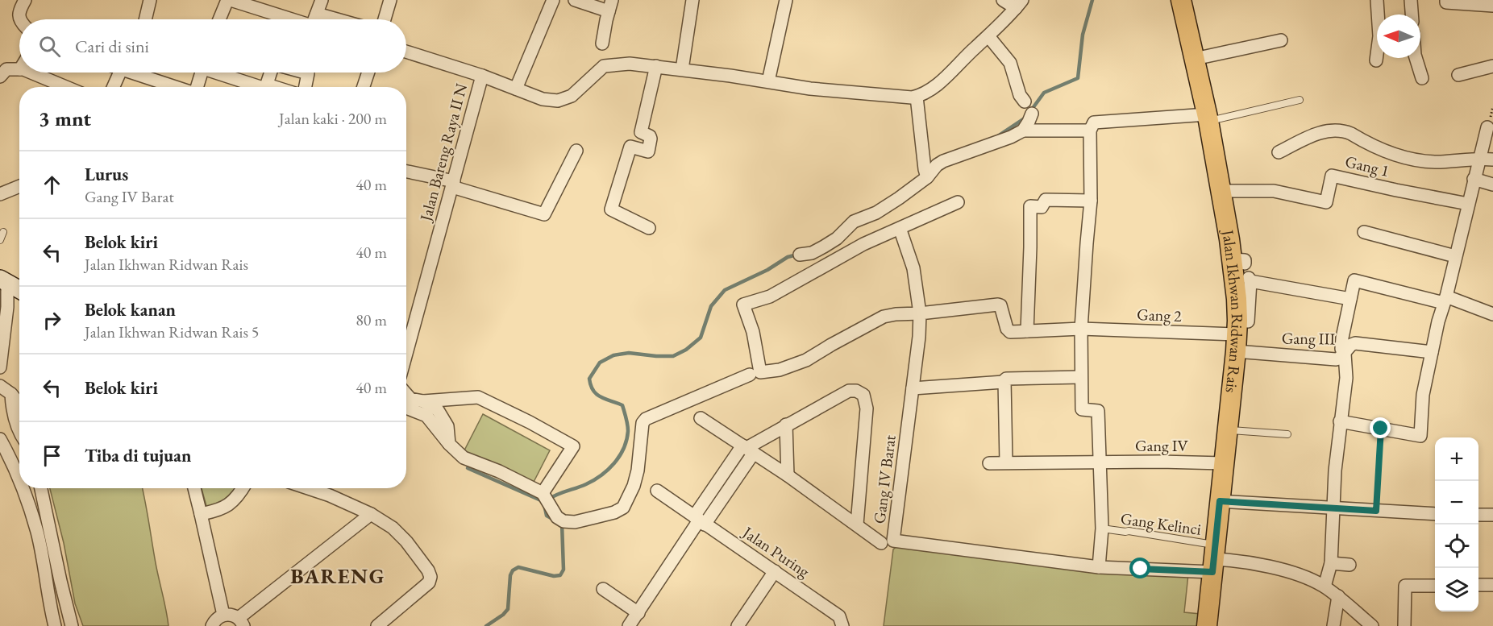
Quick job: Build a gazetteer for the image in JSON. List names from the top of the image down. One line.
{"streets":{"main road":["Jalan Ikhwan Ridwan Rais"],"street":["Jalan Bareng Raya II N","Gang 1","Gang 2","Gang III","Gang IV","Gang IV Barat","Jalan Puring"],"lane":["Gang Kelinci"]},"crossings":[["Gang 1","Jalan Ikhwan Ridwan Rais"],["Jalan Ikhwan Ridwan Rais","Gang 2"],["Jalan Ikhwan Ridwan Rais","Gang III"],["Jalan Ikhwan Ridwan Rais","Gang IV"],["Jalan Ikhwan Ridwan Rais","Gang IV Barat"],["Jalan Ikhwan Ridwan Rais","Gang Kelinci"],["Gang 2","Gang III"],["Gang IV Barat","Gang Kelinci"]],"districts":["BARENG"],"north":"left","page":{"search":"Cari di sini","heading":["3 mnt","Jalan kaki · 200 m"],"list":[["Lurus","Gang IV Barat","40 m"],["Belok kiri","Jalan Ikhwan Ridwan Rais","40 m"],["Belok kanan","Jalan Ikhwan Ridwan Rais 5","80 m"],["Belok kiri","40 m"],"Tiba di tujuan"],"map_buttons":["+","−"]}}
